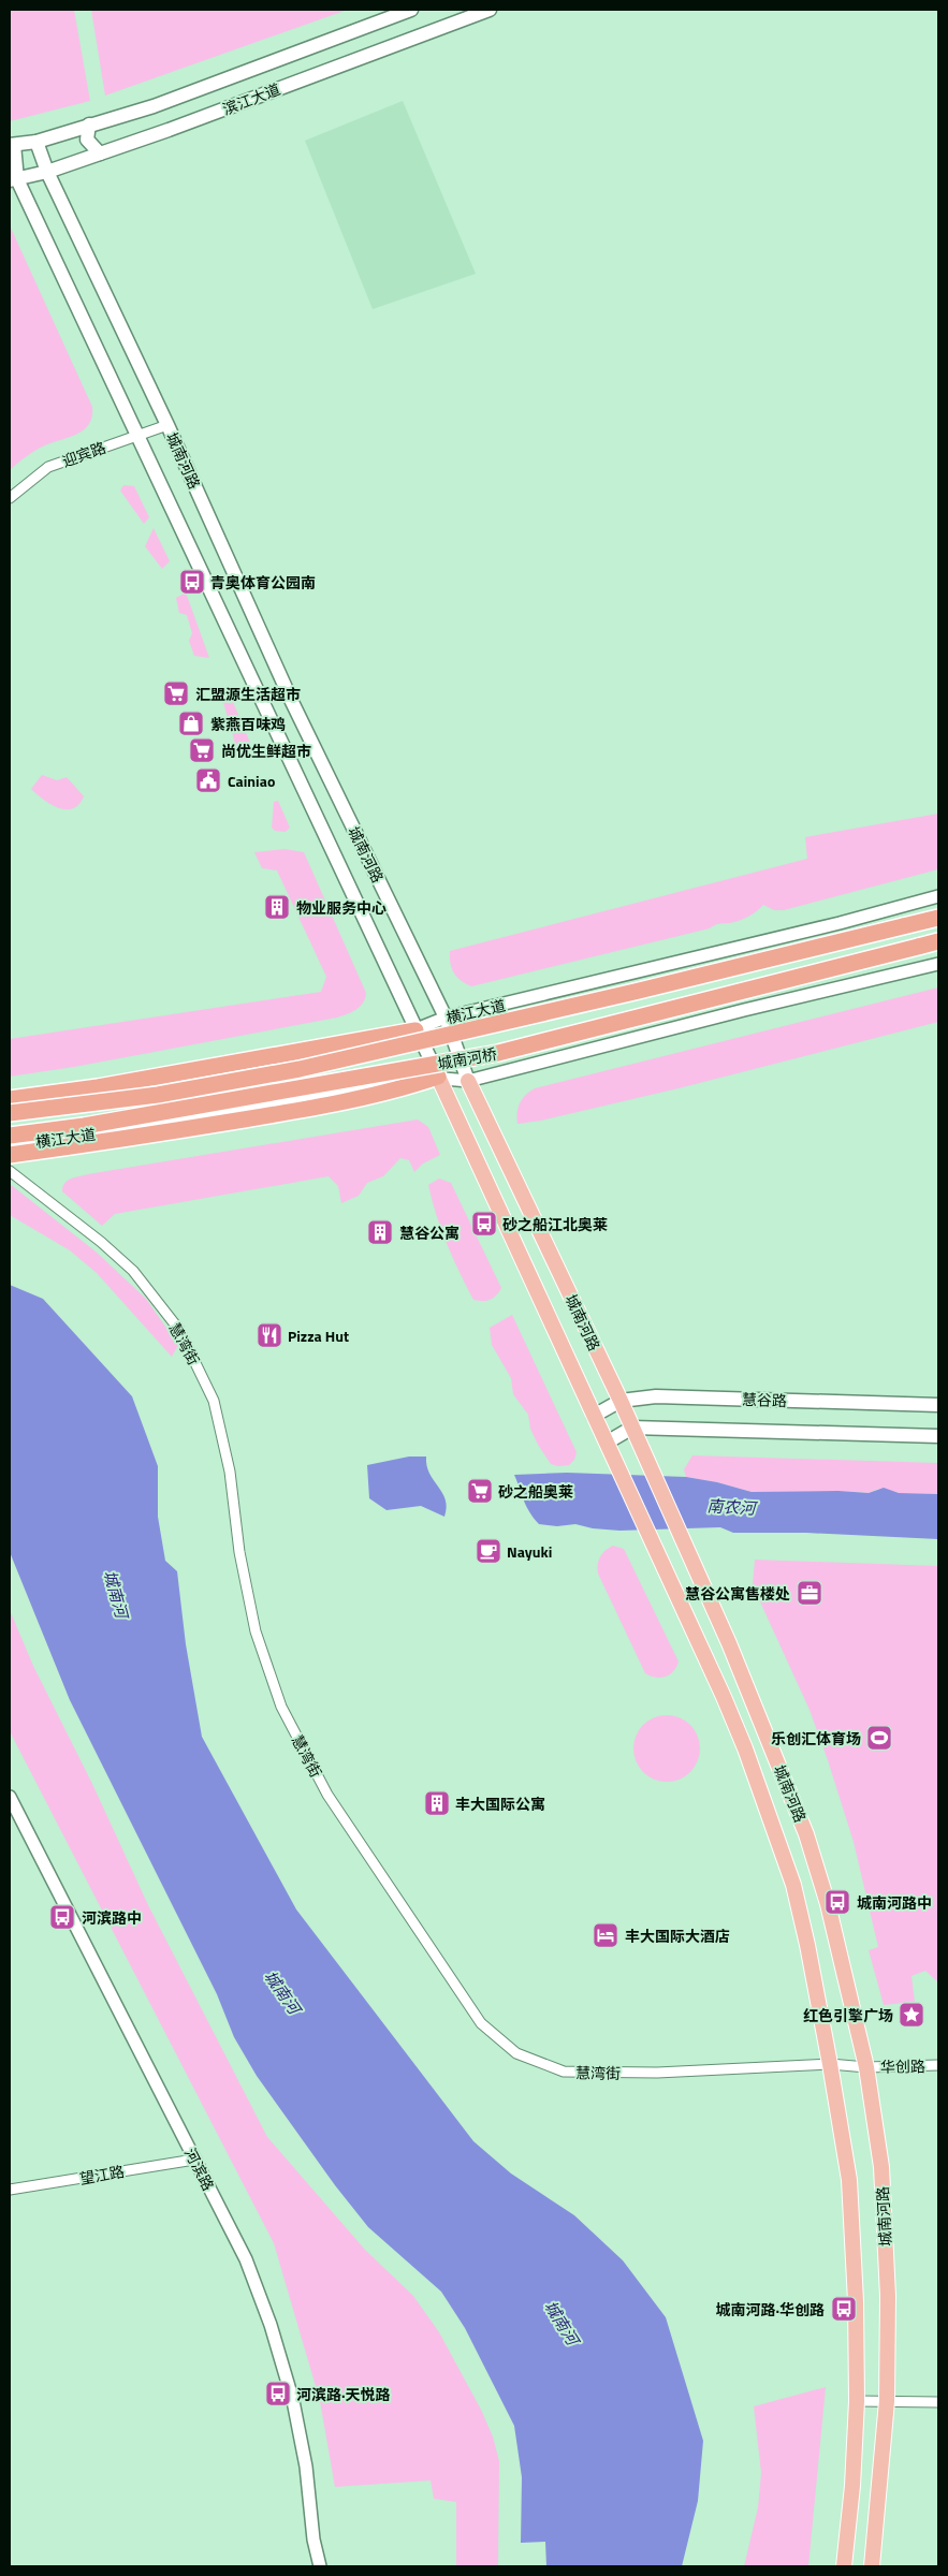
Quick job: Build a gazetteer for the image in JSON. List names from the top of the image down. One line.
{"streets":{"highway":["城南河桥"],"main road":["滨江大道","城南河路","慧谷路"],"street":["迎宾路","横江大道","慧湾街","华创路","河滨路","望江路"]},"crossings":[["滨江大道","城南河路"],["迎宾路","城南河路"],["城南河路","横江大道"],["城南河路","慧湾街"],["城南河路","慧谷路"],["城南河路","华创路"],["慧湾街","华创路"],["河滨路","望江路"]],"water":["南农河","城南河"],"places":{"bus stop":["青奥体育公园南","砂之船江北奥莱","城南河路中","河滨路中","城南河路·华创路","河滨路·天悦路"],"supermarket":["汇盟源生活超市","尚优生鲜超市","砂之船奥莱"],"shop":["紫燕百味鸡"],"public building":["Cainiao"],"building":["物业服务中心","慧谷公寓","丰大国际公寓"],"restaurant":["Pizza Hut"],"cafe":["Nayuki"],"office":["慧谷公寓售楼处"],"sports":["乐创汇体育场"],"hotel":["丰大国际大酒店"],"place":["红色引擎广场"]}}
